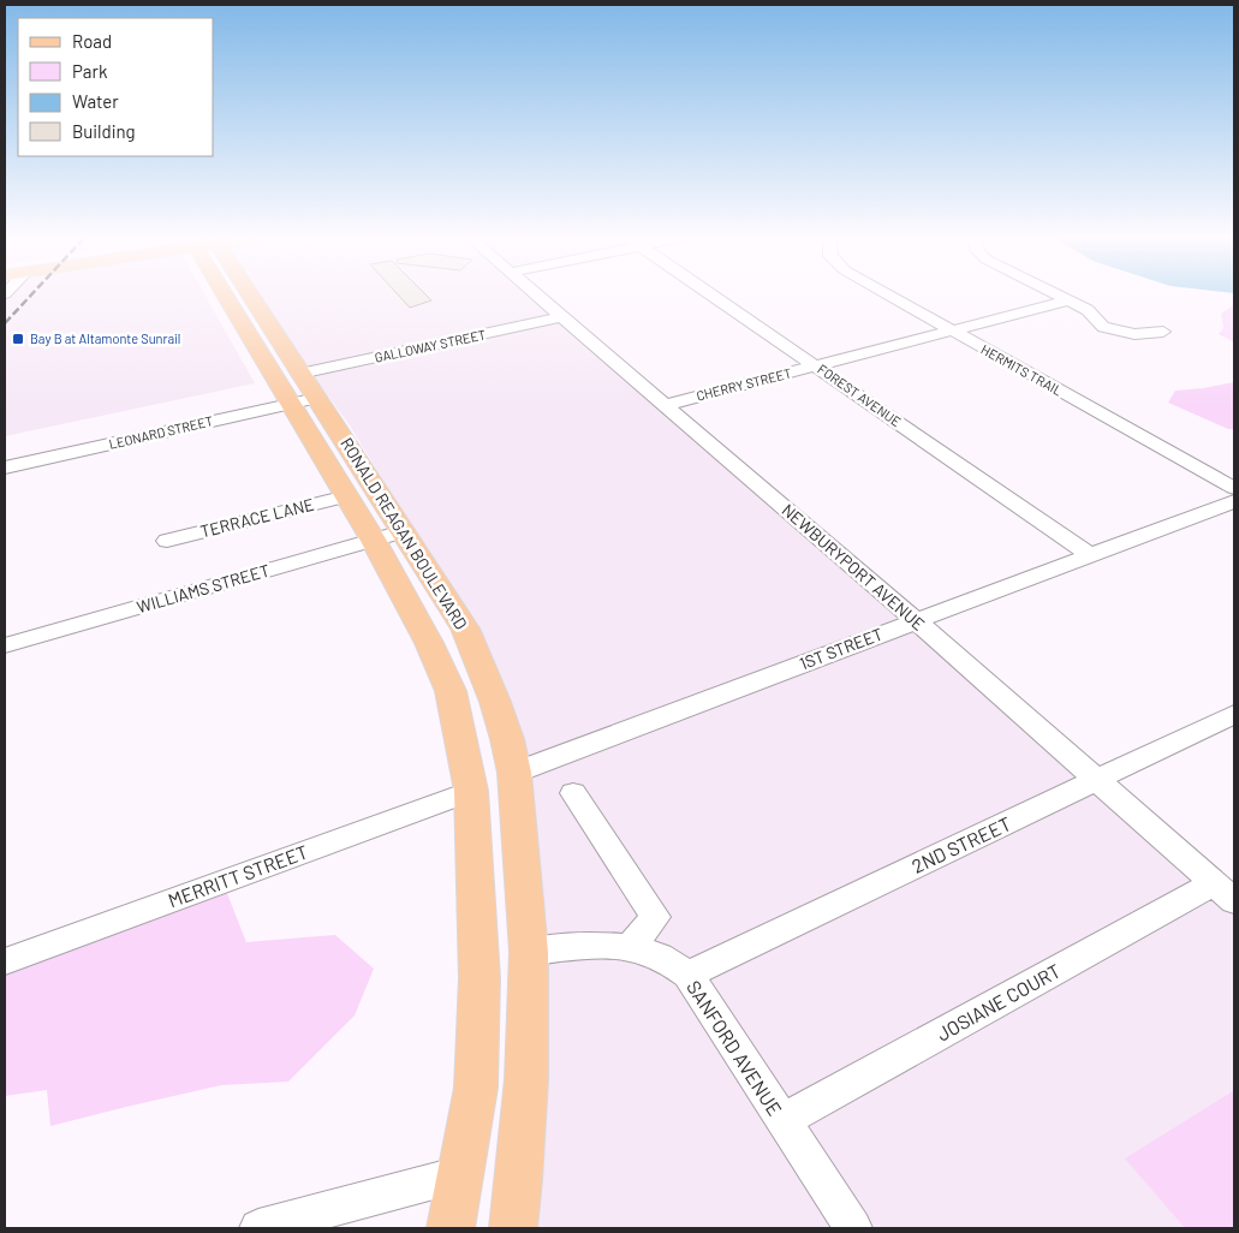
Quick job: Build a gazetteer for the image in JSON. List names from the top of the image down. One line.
{"streets":{"main road":["RONALD REAGAN BOULEVARD"],"street":["GALLOWAY STREET","HERMITS TRAIL","CHERRY STREET","FOREST AVENUE","LEONARD STREET","TERRACE LANE","NEWBURYPORT AVENUE","WILLIAMS STREET","1ST STREET","2ND STREET","MERRITT STREET","JOSIANE COURT","SANFORD AVENUE"]},"crossings":[["GALLOWAY STREET","RONALD REAGAN BOULEVARD"],["GALLOWAY STREET","NEWBURYPORT AVENUE"],["HERMITS TRAIL","CHERRY STREET"],["CHERRY STREET","FOREST AVENUE"],["CHERRY STREET","NEWBURYPORT AVENUE"],["FOREST AVENUE","1ST STREET"],["LEONARD STREET","RONALD REAGAN BOULEVARD"],["TERRACE LANE","RONALD REAGAN BOULEVARD"],["RONALD REAGAN BOULEVARD","WILLIAMS STREET"],["RONALD REAGAN BOULEVARD","1ST STREET"],["RONALD REAGAN BOULEVARD","MERRITT STREET"],["RONALD REAGAN BOULEVARD","SANFORD AVENUE"],["NEWBURYPORT AVENUE","1ST STREET"],["NEWBURYPORT AVENUE","2ND STREET"],["NEWBURYPORT AVENUE","JOSIANE COURT"],["2ND STREET","SANFORD AVENUE"],["JOSIANE COURT","SANFORD AVENUE"]],"places":{"transit":["Bay B at Altamonte Sunrail"]},"legend":["Road","Park","Water","Building"]}
